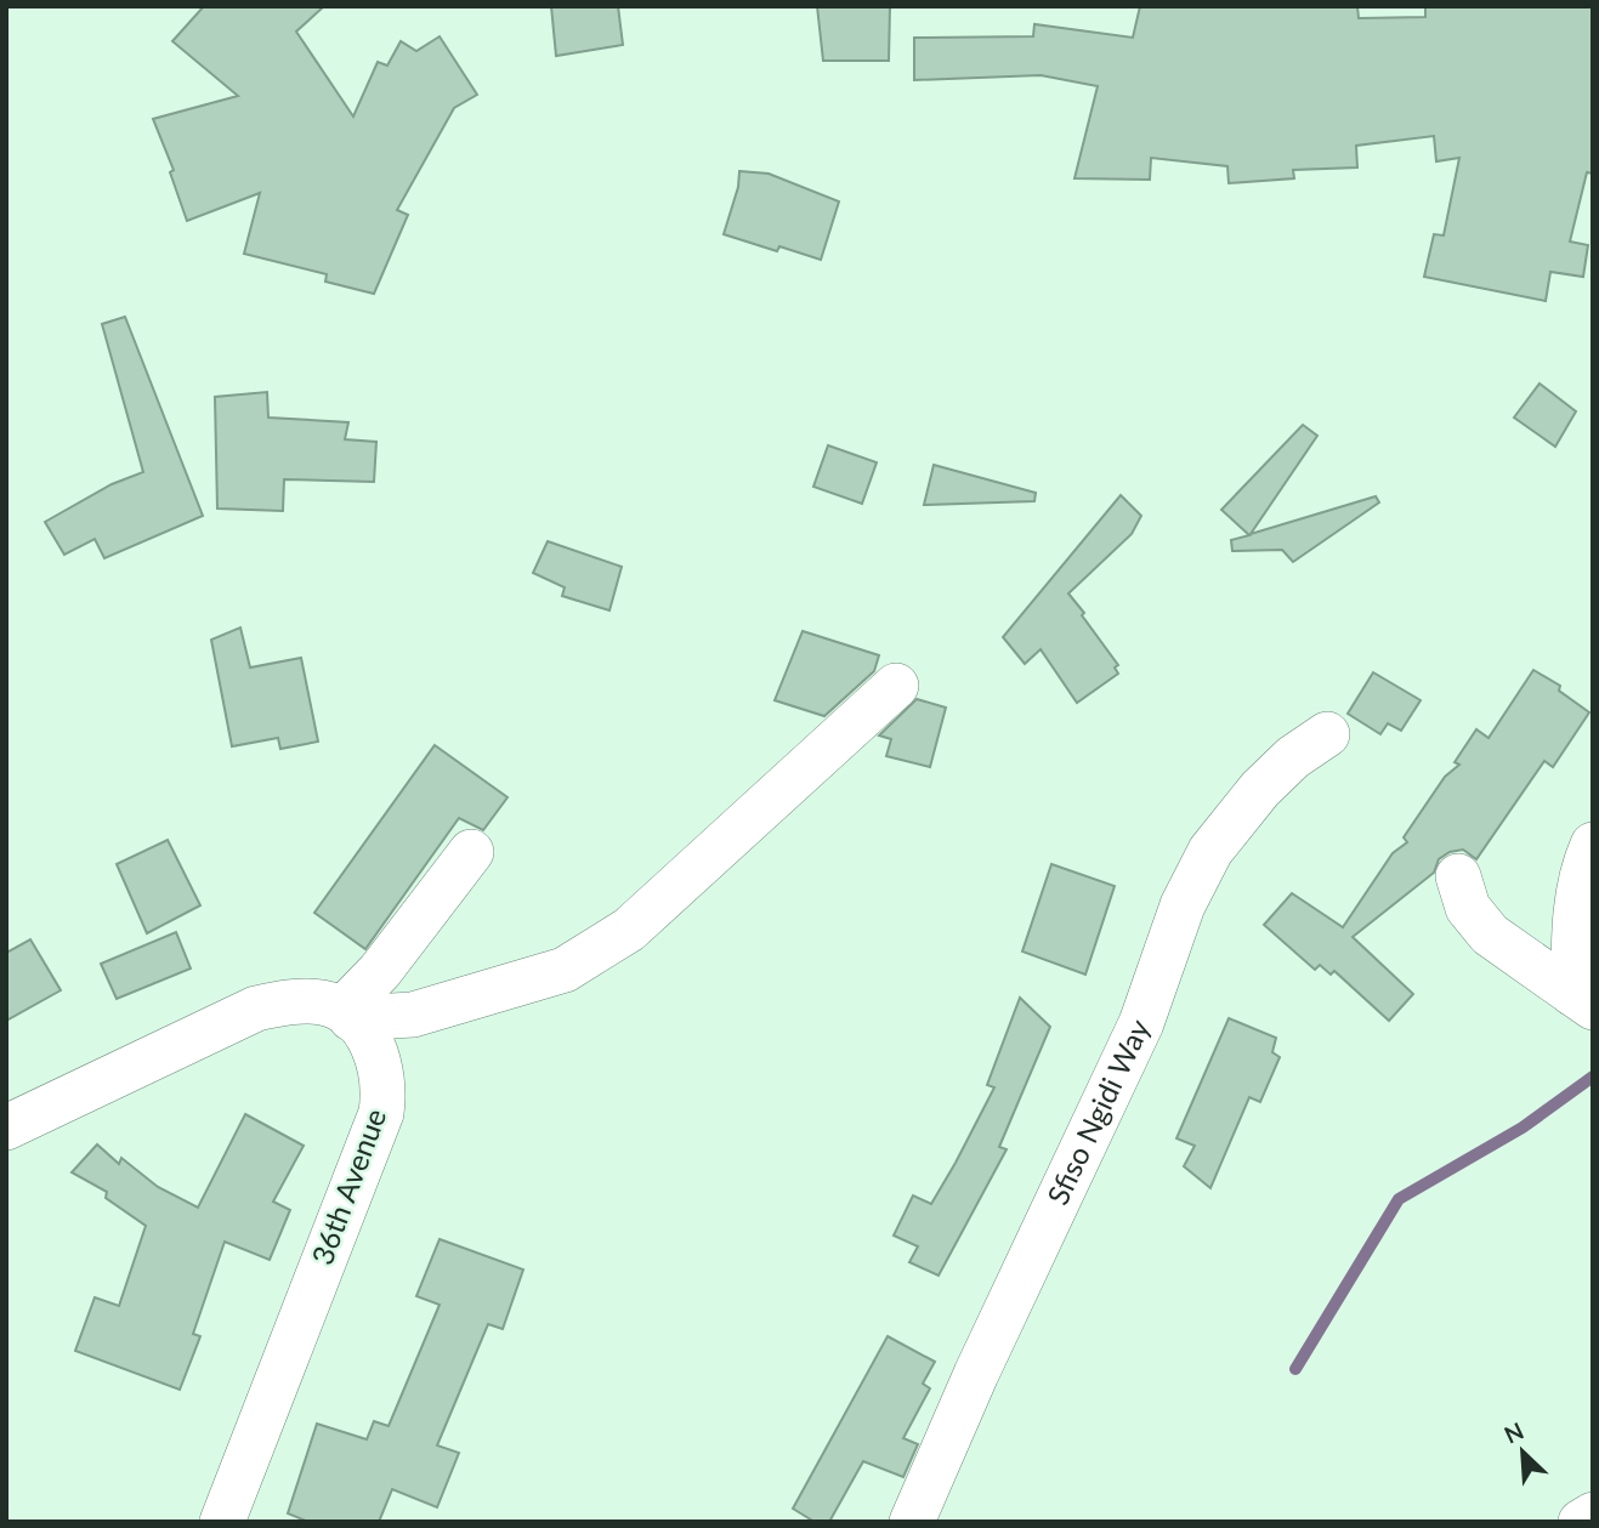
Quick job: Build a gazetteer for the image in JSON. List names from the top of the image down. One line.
{"streets":{"street":["Sfiso Ngidi Way","36th Avenue"]},"north":"top left"}
